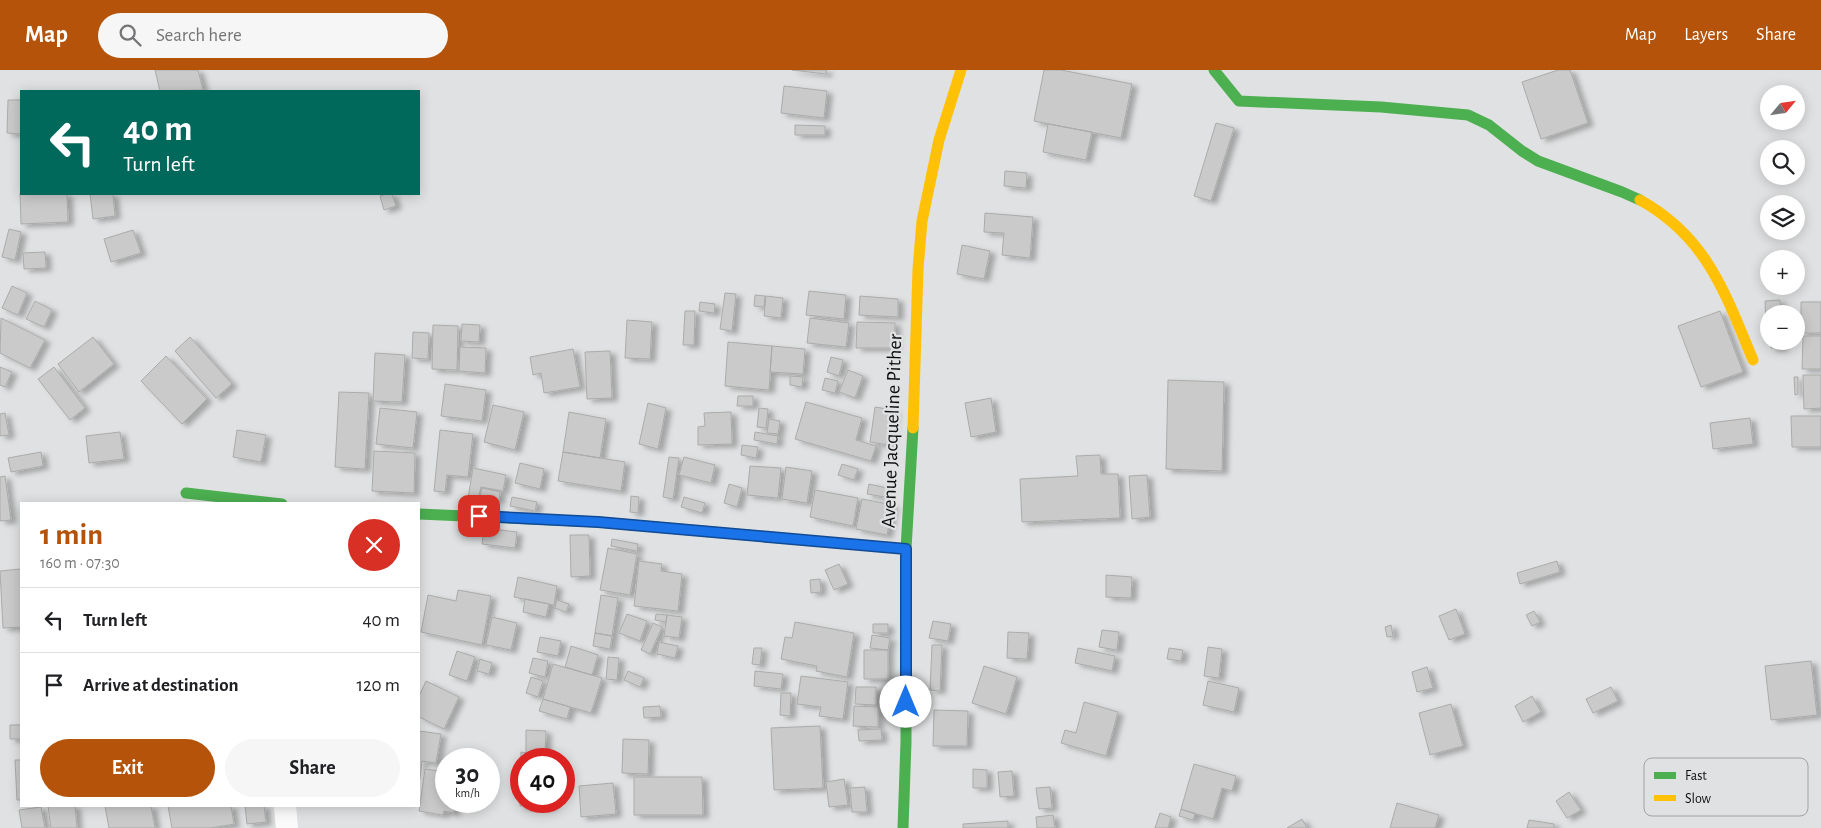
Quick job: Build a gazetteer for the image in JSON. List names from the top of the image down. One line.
{"streets":{"street":["Avenue Jacqueline Pither"]},"legend":["Fast","Slow"],"north":"top right","page":{"header":"Map","search":"Search here","nav":["Map","Layers","Share"],"map_buttons":["+","−"],"turn":["40 m","Turn left"],"heading":["1 min","160 m · 07:30"],"list":[{"name":"Turn left","value":"40 m"},{"name":"Arrive at destination","value":"120 m"}],"buttons":["Exit","Share"],"speed":"30 km/h","limit":"40"}}
